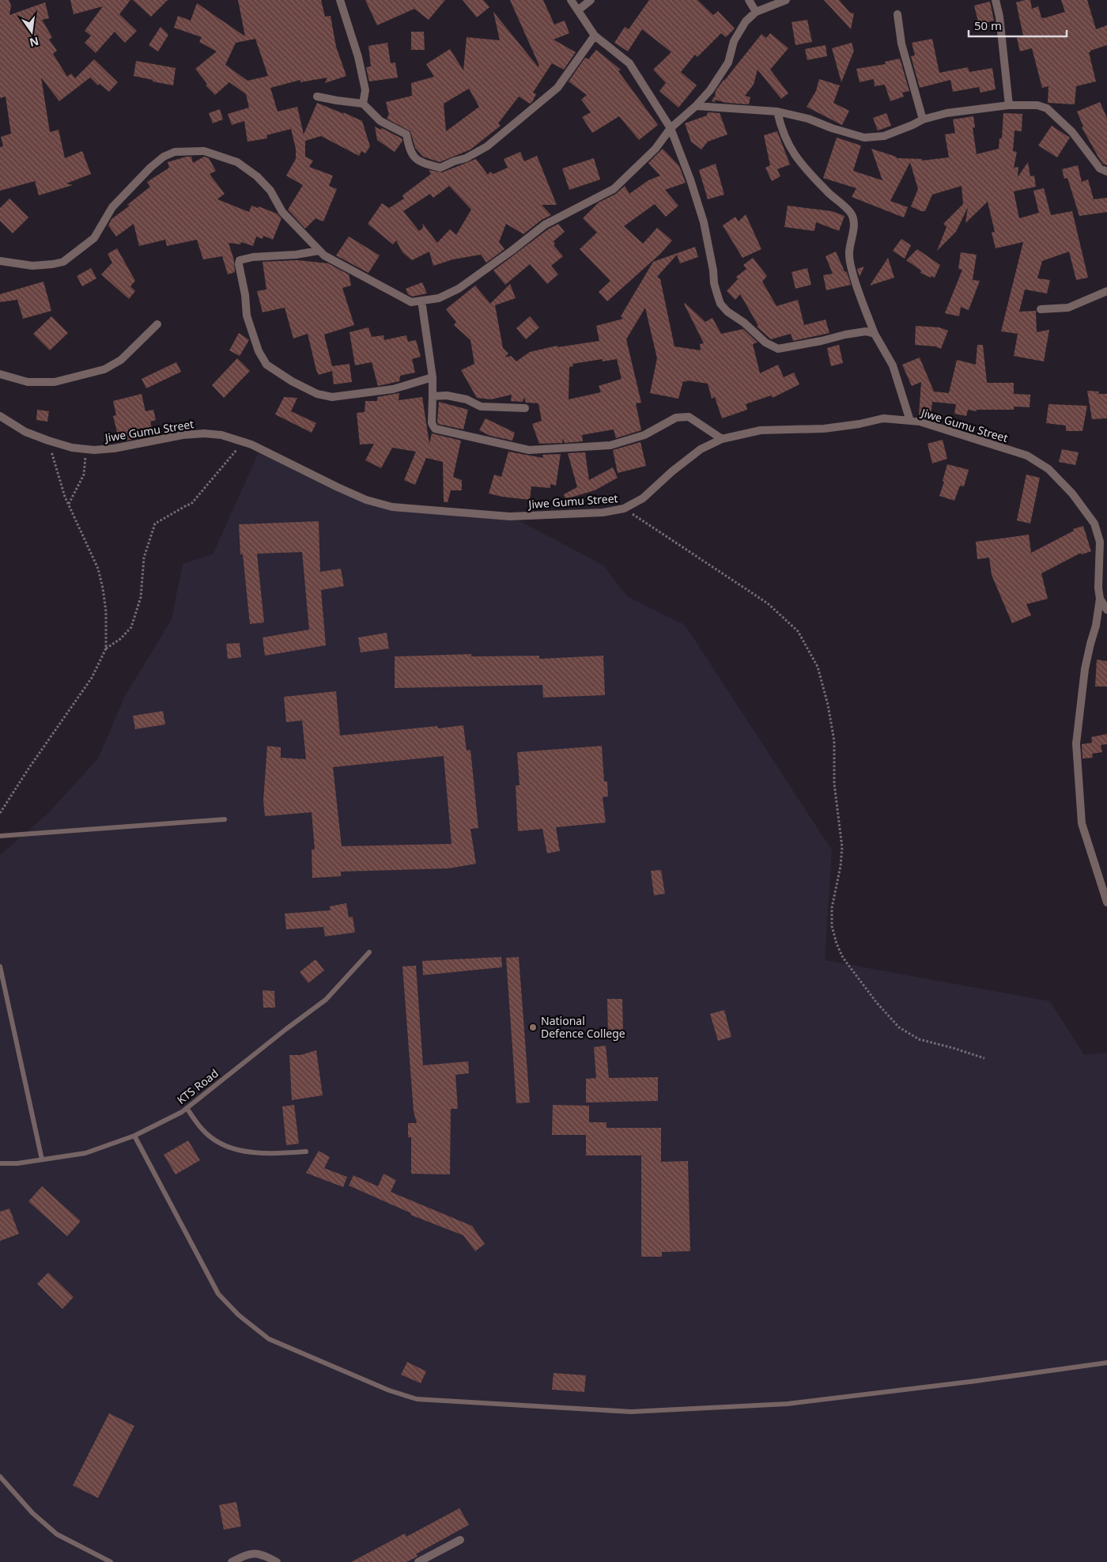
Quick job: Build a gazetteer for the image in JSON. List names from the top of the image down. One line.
{"streets":{"street":["Jiwe Gumu Street"],"lane":["KTS Road"]},"places":["National Defence College"],"scale_bar":"50 m","north":"bottom"}
